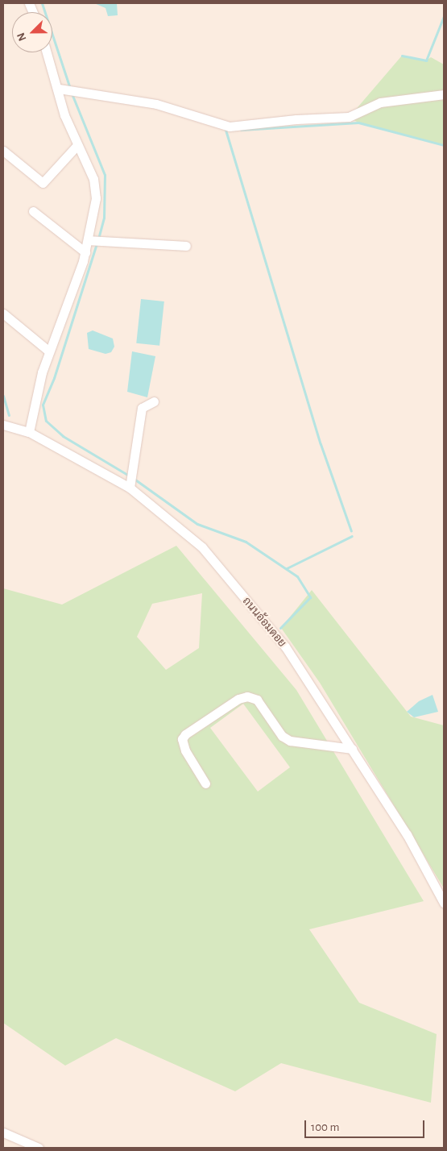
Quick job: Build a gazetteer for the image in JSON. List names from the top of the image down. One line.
{"streets":{"street":["ถนนอ้อมดอย"]},"scale_bar":"100 m","north":"bottom left"}
